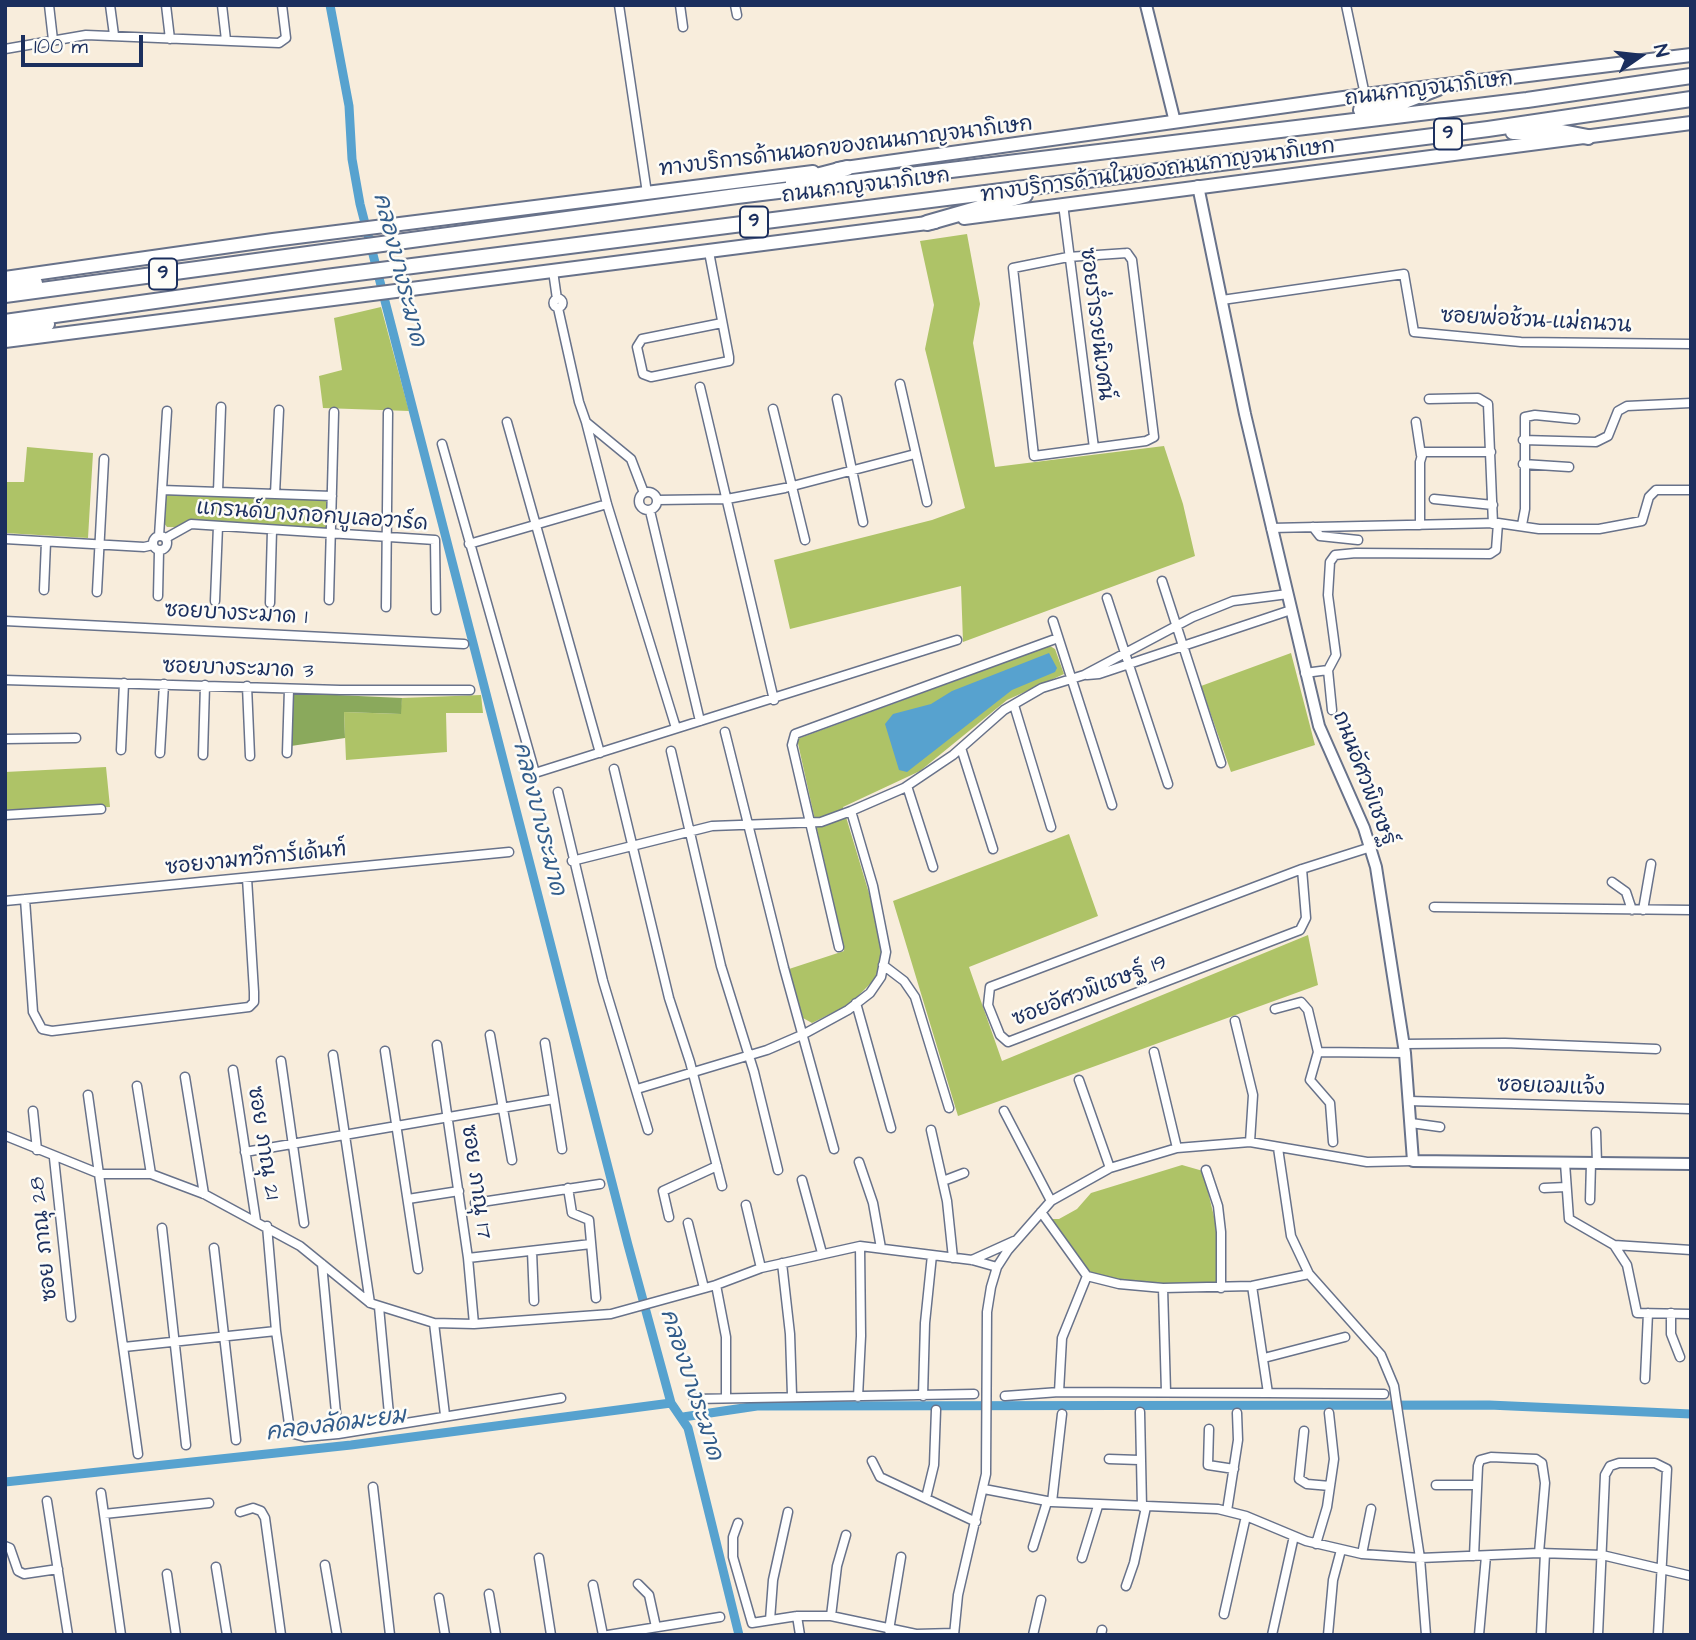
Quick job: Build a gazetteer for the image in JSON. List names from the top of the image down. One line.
{"streets":{"highway":["ถนนกาญจนาภิเษก","9"],"main road":["ทางบริการด้านนอกของถนนกาญจนาภิเษก","ทางบริการด้านในของถนนกาญจนาภิเษก"],"street":["ซอยพ่อช้วน-แม่ถนวน","ซอยร่ำรวยนิเวศน์","แกรนด์บางกอกบูเลอวาร์ด","ซอยบางระมาด 1","ซอยบางระมาด 3","ถนนอัศวพิเชษฐ์","ซอยงามทวีการ์เด้นท์","ซอยอัศวพิเชษฐ์ 19","ซอยเอมแจ้ง","ซอย ภาณุ 21","ซอย ภาณุ 17","ซอย ภาณุ 28"]},"crossings":[["ทางบริการด้านในของถนนกาญจนาภิเษก","ซอยร่ำรวยนิเวศน์"],["ทางบริการด้านในของถนนกาญจนาภิเษก","ถนนอัศวพิเชษฐ์"],["ซอยพ่อช้วน-แม่ถนวน","ถนนอัศวพิเชษฐ์"],["ถนนอัศวพิเชษฐ์","ซอยอัศวพิเชษฐ์ 19"],["ถนนอัศวพิเชษฐ์","ซอยเอมแจ้ง"]],"water":["คลองบางระมาด","คลองลัดมะยม"],"scale_bar":"100 m","north":"right"}
